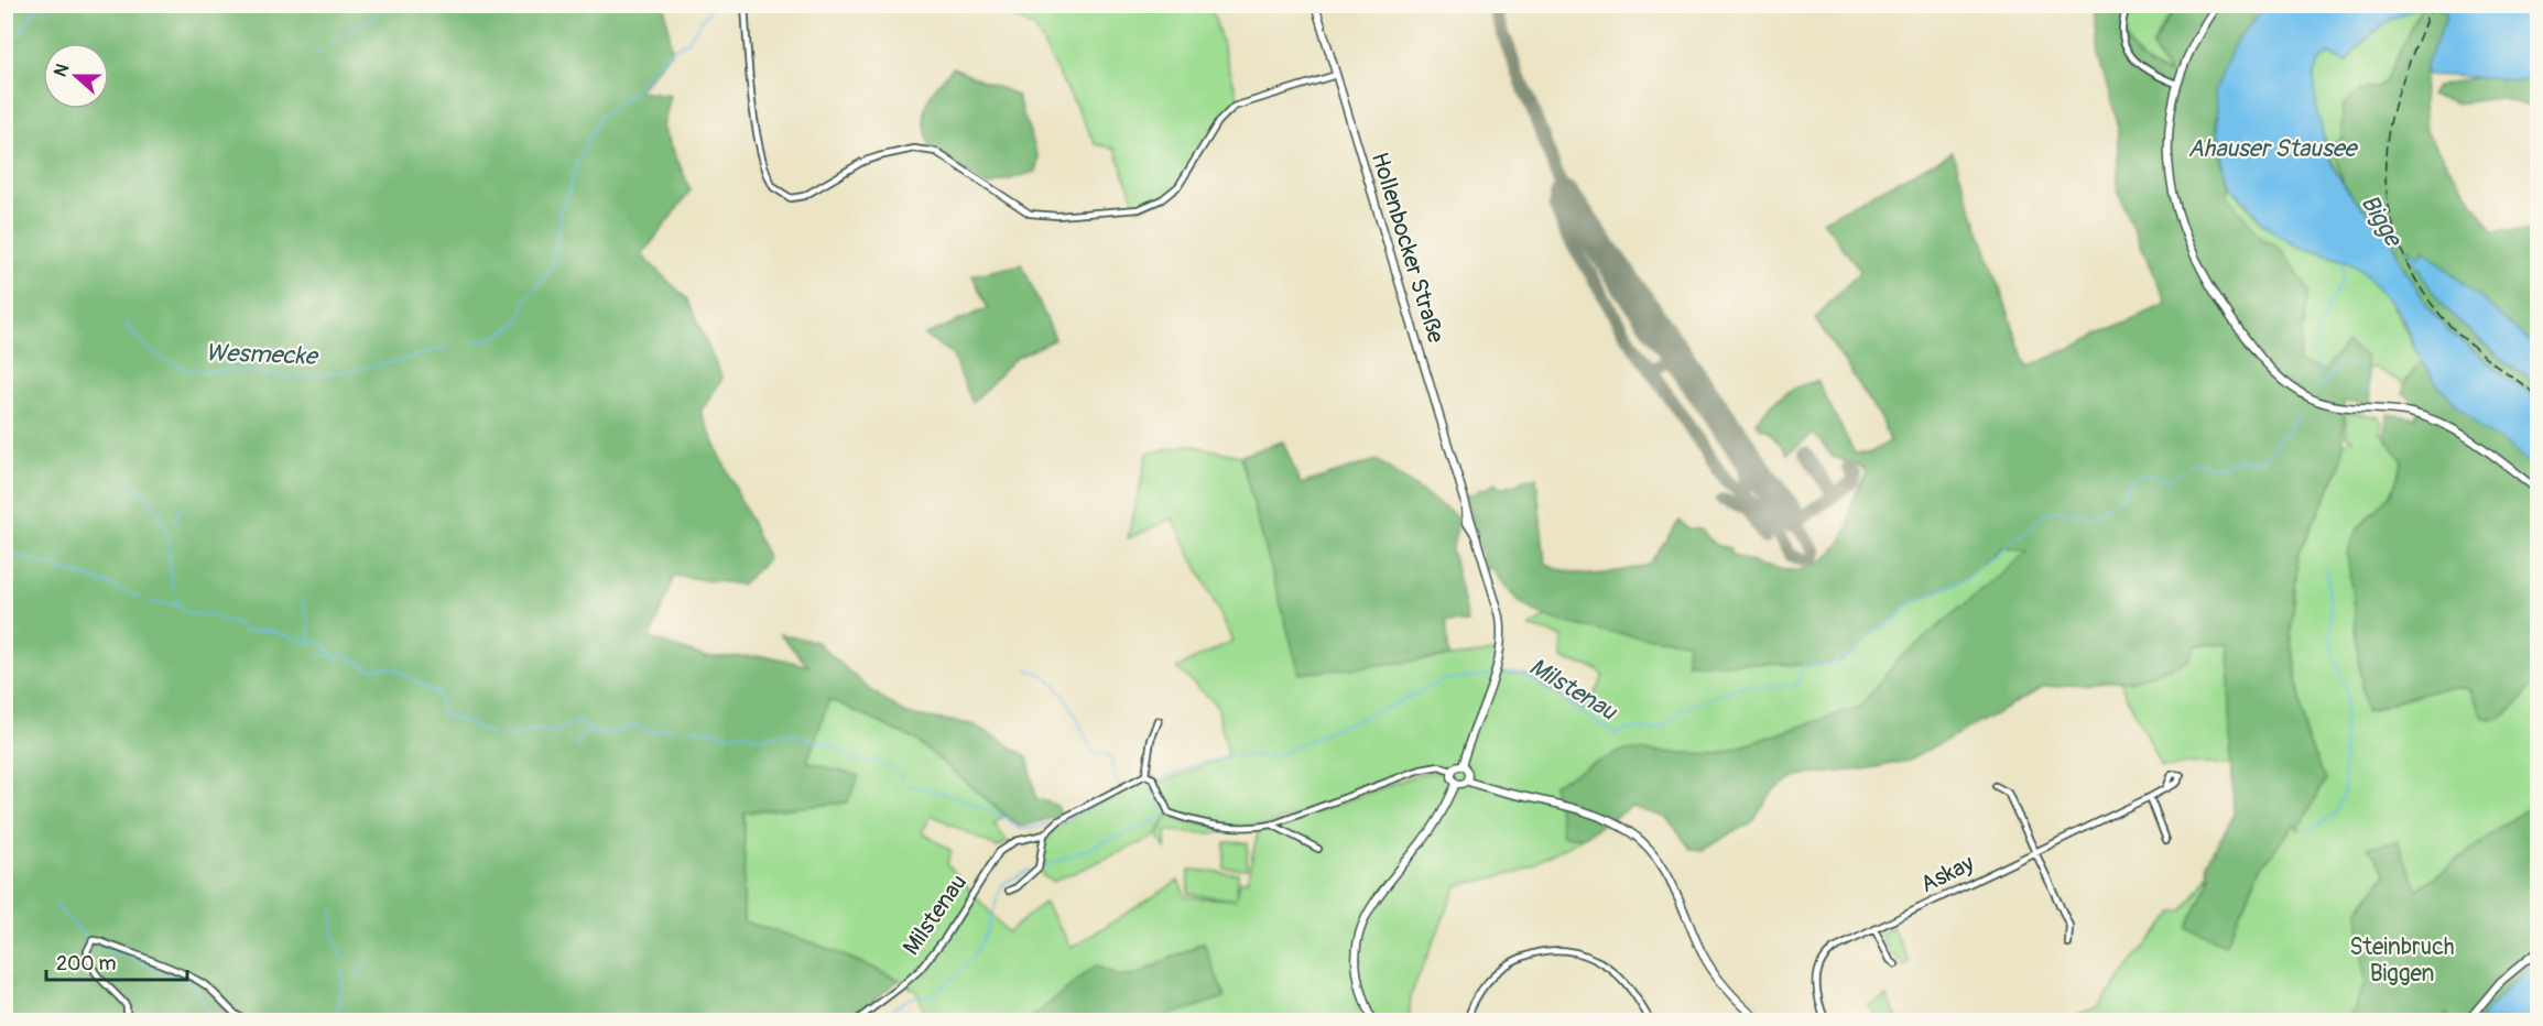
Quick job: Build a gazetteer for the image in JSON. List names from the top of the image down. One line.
{"streets":{"main road":["Hollenbocker Straße"],"street":["Askay","Milstenau"]},"water":["Ahauser Stausee","Bigge","Wesmecke","Milstenau"],"parks":["Steinbruch Biggen"],"scale_bar":"200 m","north":"left"}
